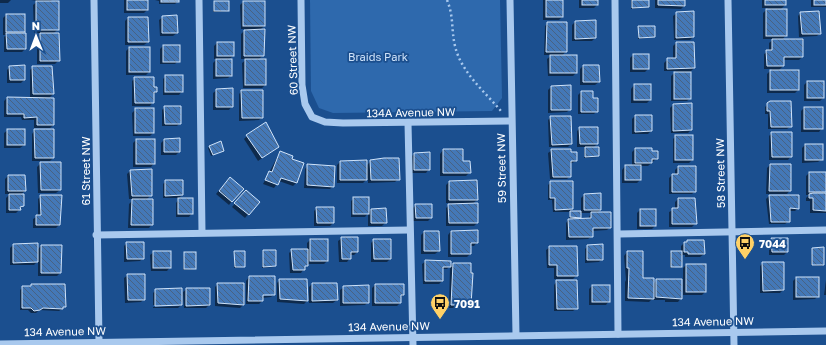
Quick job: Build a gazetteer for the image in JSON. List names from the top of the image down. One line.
{"streets":{"street":["60 Street NW","134A Avenue NW","59 Street NW","61 Street NW","58 Street NW","134 Avenue NW"]},"crossings":[["60 Street NW","134A Avenue NW"],["134A Avenue NW","59 Street NW"],["59 Street NW","134 Avenue NW"],["61 Street NW","134 Avenue NW"],["58 Street NW","134 Avenue NW"]],"parks":["Braids Park"],"places":{"bus stop":["7044","7091"]},"north":"top"}
